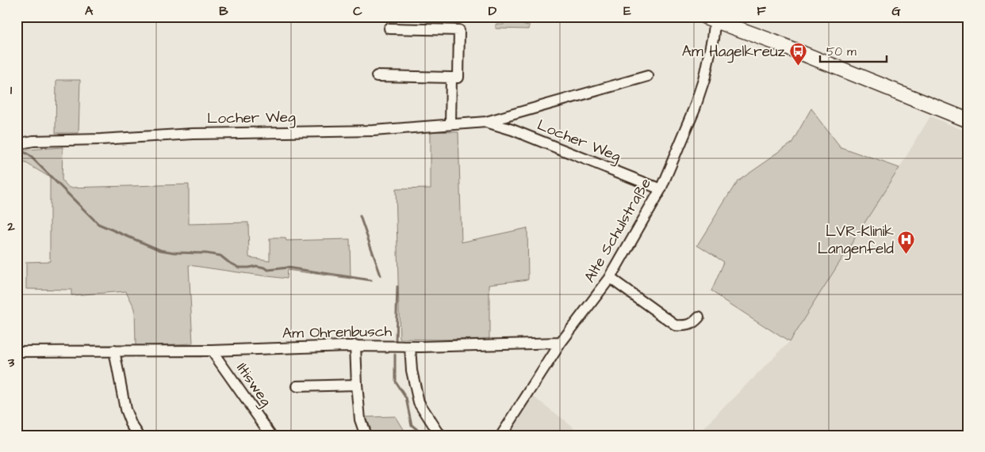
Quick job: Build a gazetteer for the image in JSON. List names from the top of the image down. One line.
{"streets":{"street":["Locher Weg","Alte Schulstraße","Am Ohrenbusch","Iltisweg"]},"crossings":[["Locher Weg","Alte Schulstraße"],["Alte Schulstraße","Am Ohrenbusch"],["Am Ohrenbusch","Iltisweg"]],"places":{"bus stop":["Am Hagelkreuz"],"hospital":["LVR-Klinik Langenfeld"]},"scale_bar":"50 m","grid":{"columns":["A","B","C","D","E","F","G"],"rows":["1","2","3"]}}
